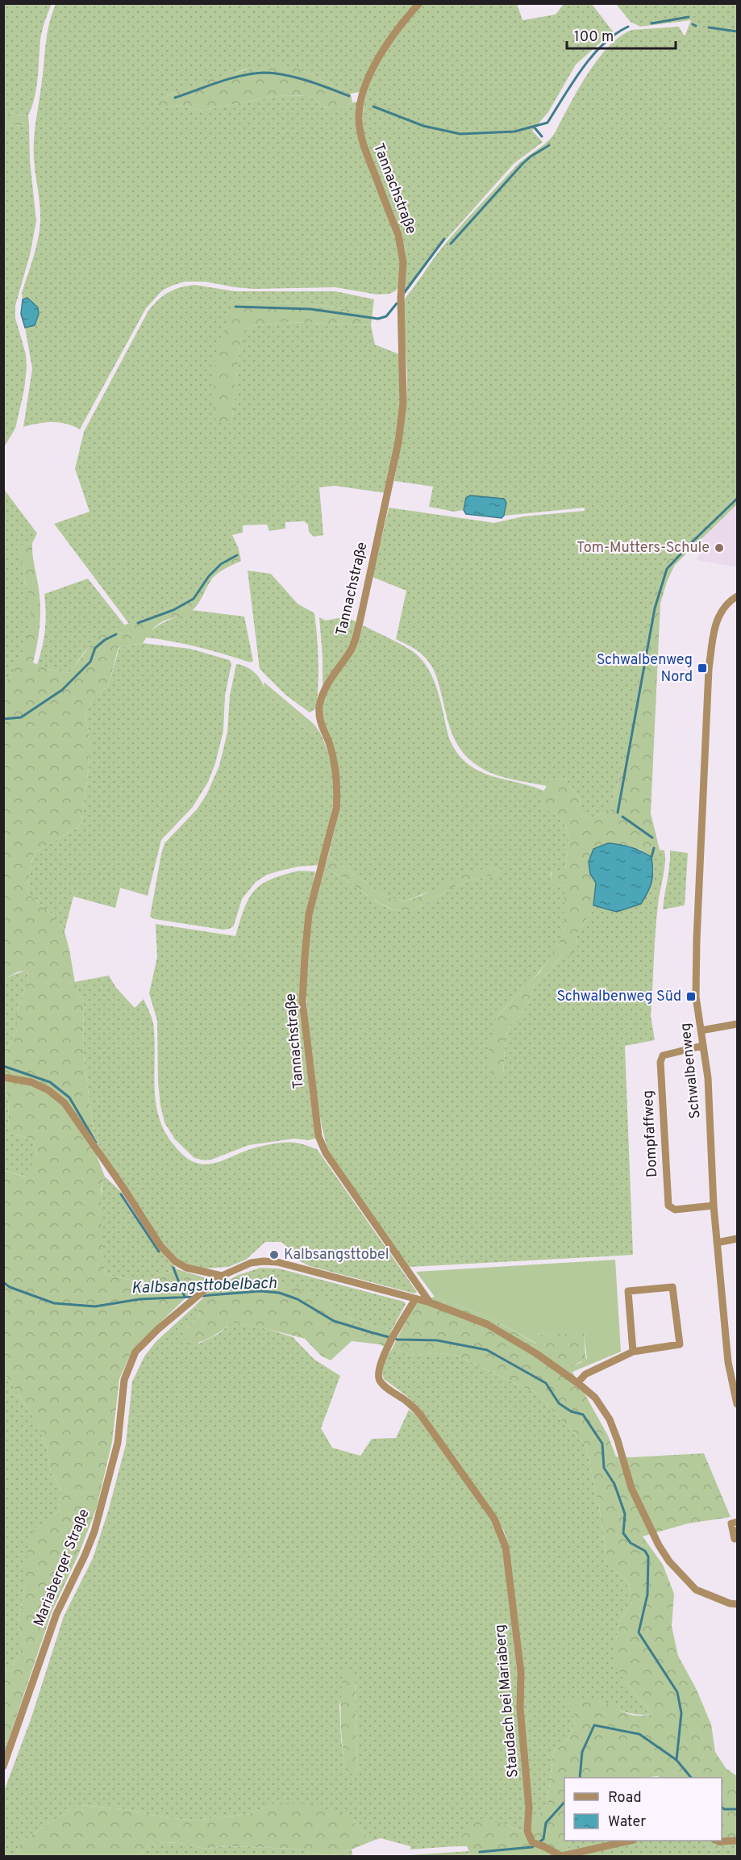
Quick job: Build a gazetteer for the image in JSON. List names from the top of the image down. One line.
{"streets":{"street":["Tannachstraße","Schwalbenweg","Dompfaffweg","Mariaberger Straße","Staudach bei Mariaberg"]},"crossings":[["Tannachstraße","Mariaberger Straße"],["Schwalbenweg","Dompfaffweg"],["Mariaberger Straße","Staudach bei Mariaberg"]],"water":["Kalbsangsttobelbach"],"places":{"other":["Tom-Mutters-Schule","Kalbsangsttobel"],"transit":["Schwalbenweg Nord","Schwalbenweg Süd"]},"legend":["Road","Water"],"scale_bar":"100 m"}
